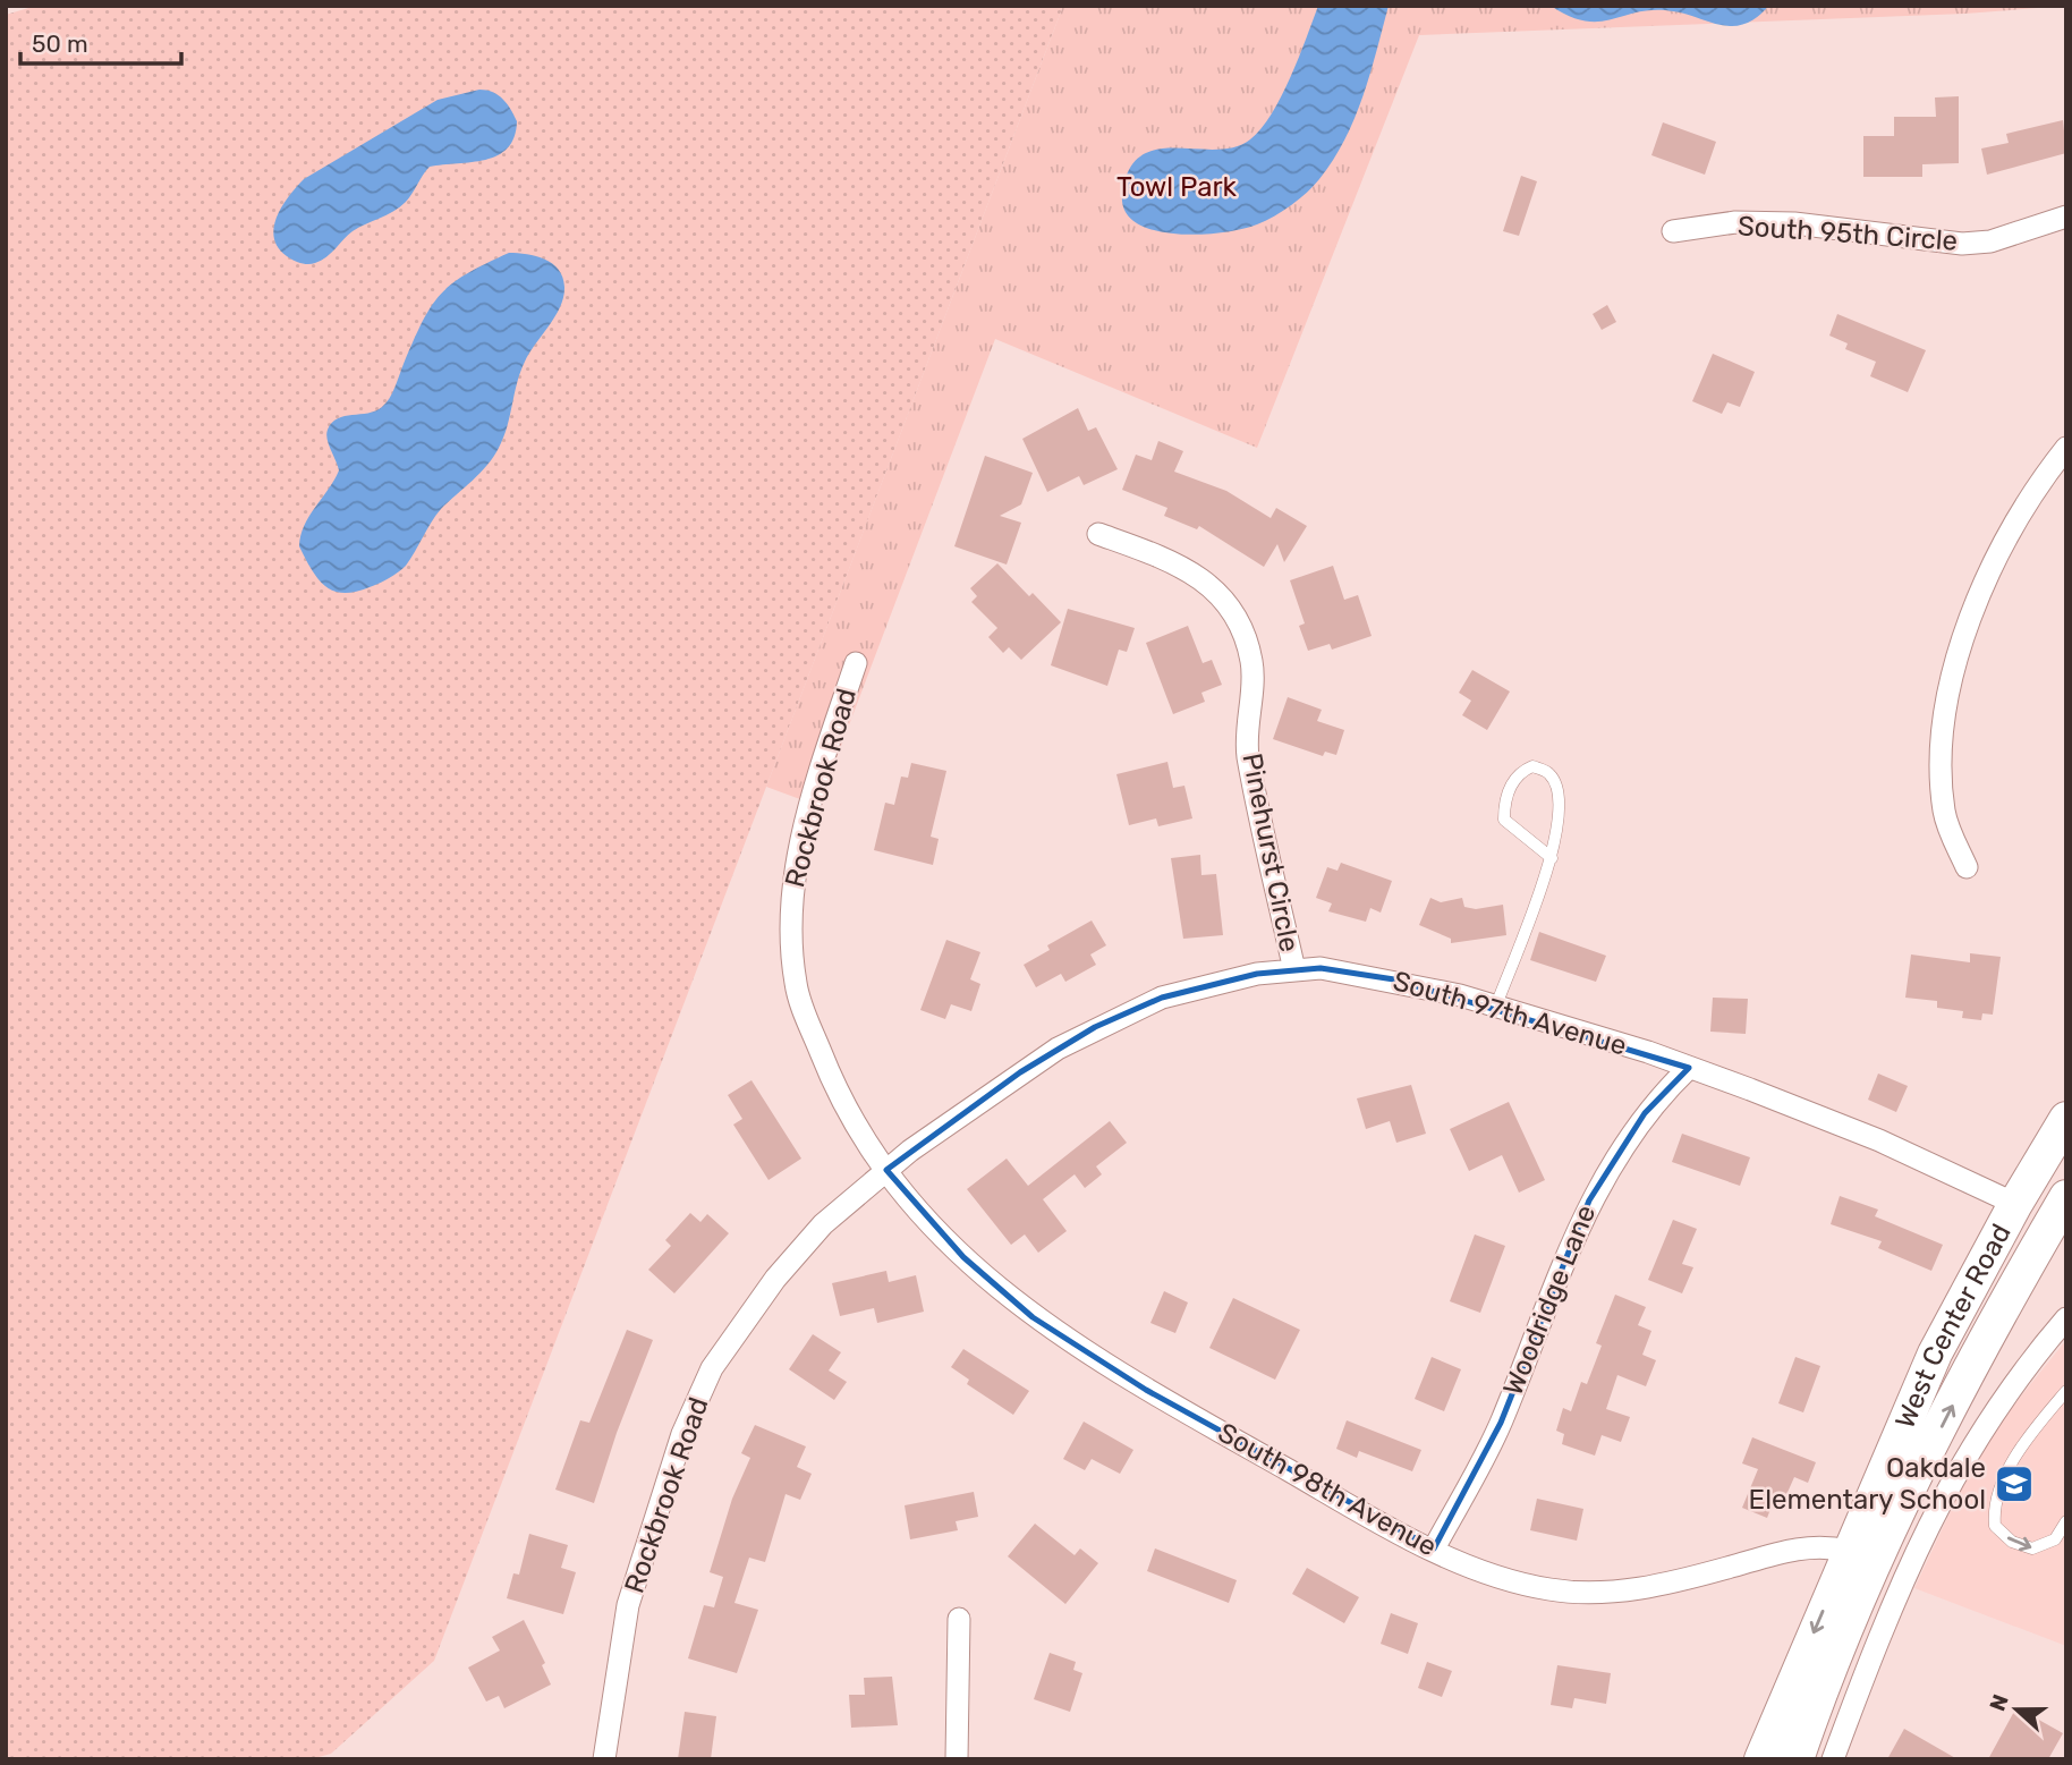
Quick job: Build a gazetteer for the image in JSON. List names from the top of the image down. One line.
{"streets":{"main road":["West Center Road"],"street":["South 95th Circle","Rockbrook Road","Pinehurst Circle","South 97th Avenue","Woodridge Lane","South 98th Avenue"]},"crossings":[["Rockbrook Road","South 97th Avenue"],["Rockbrook Road","South 98th Avenue"],["Pinehurst Circle","South 97th Avenue"],["South 97th Avenue","Woodridge Lane"],["South 97th Avenue","West Center Road"],["South 97th Avenue","South 98th Avenue"],["Woodridge Lane","South 98th Avenue"],["West Center Road","South 98th Avenue"]],"parks":["Towl Park"],"places":{"school or university":["Oakdale Elementary School"]},"scale_bar":"50 m","north":"left"}
